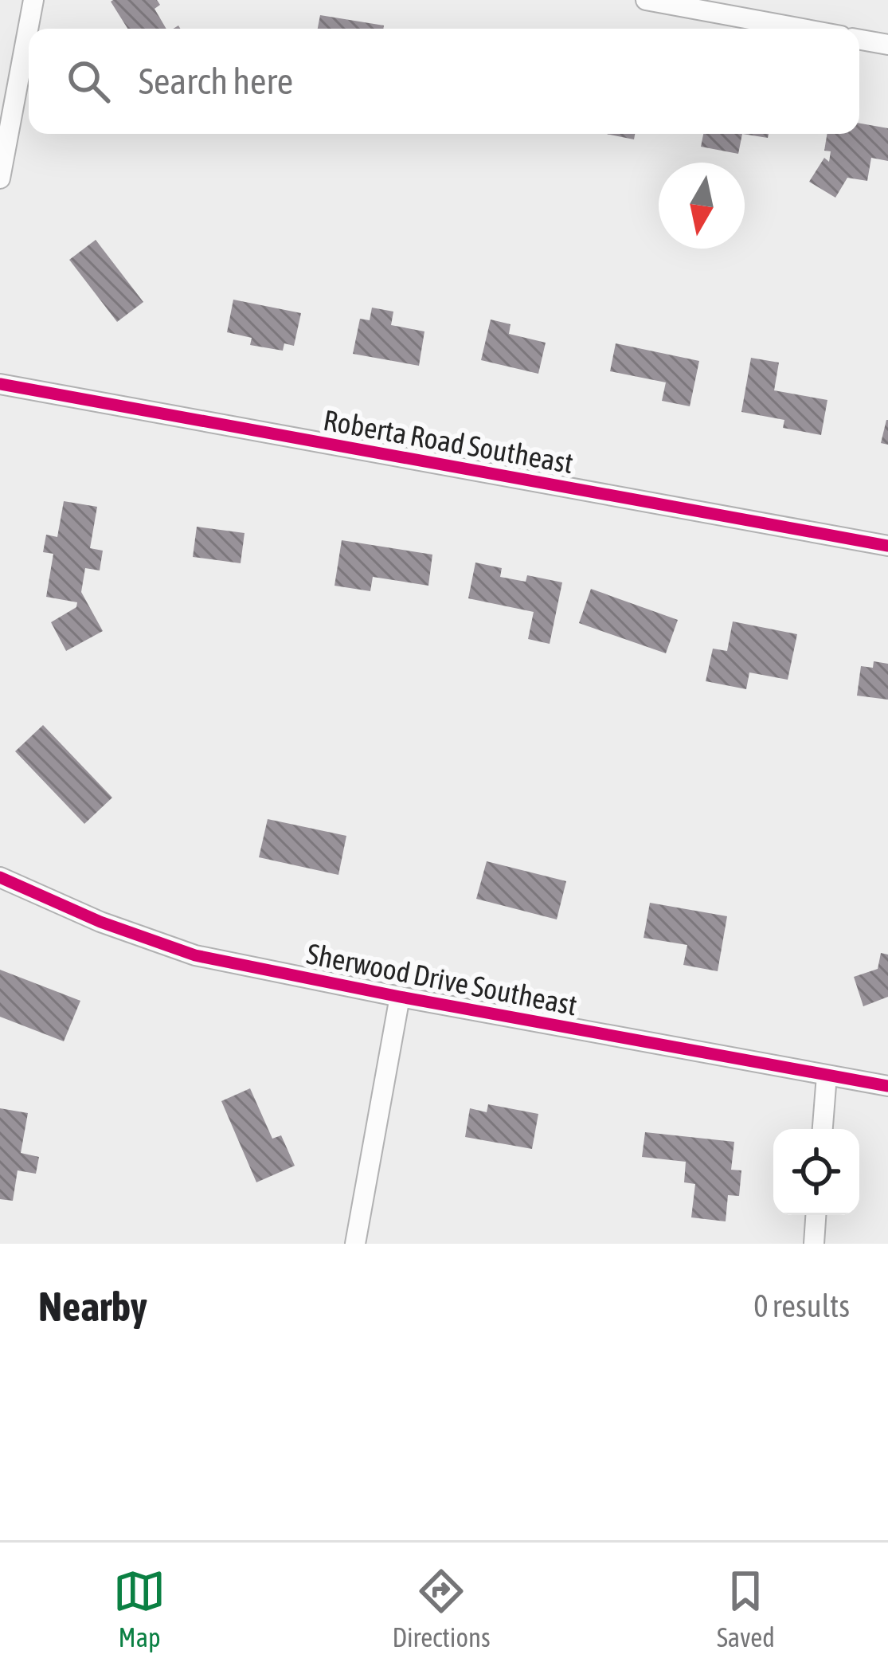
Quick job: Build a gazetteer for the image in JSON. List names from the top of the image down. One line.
{"streets":{"street":["Roberta Road Southeast","Sherwood Drive Southeast"]},"north":"bottom","page":{"search":"Search here","heading":["Nearby","0 results"],"nav":["Map","Directions","Saved"]}}
